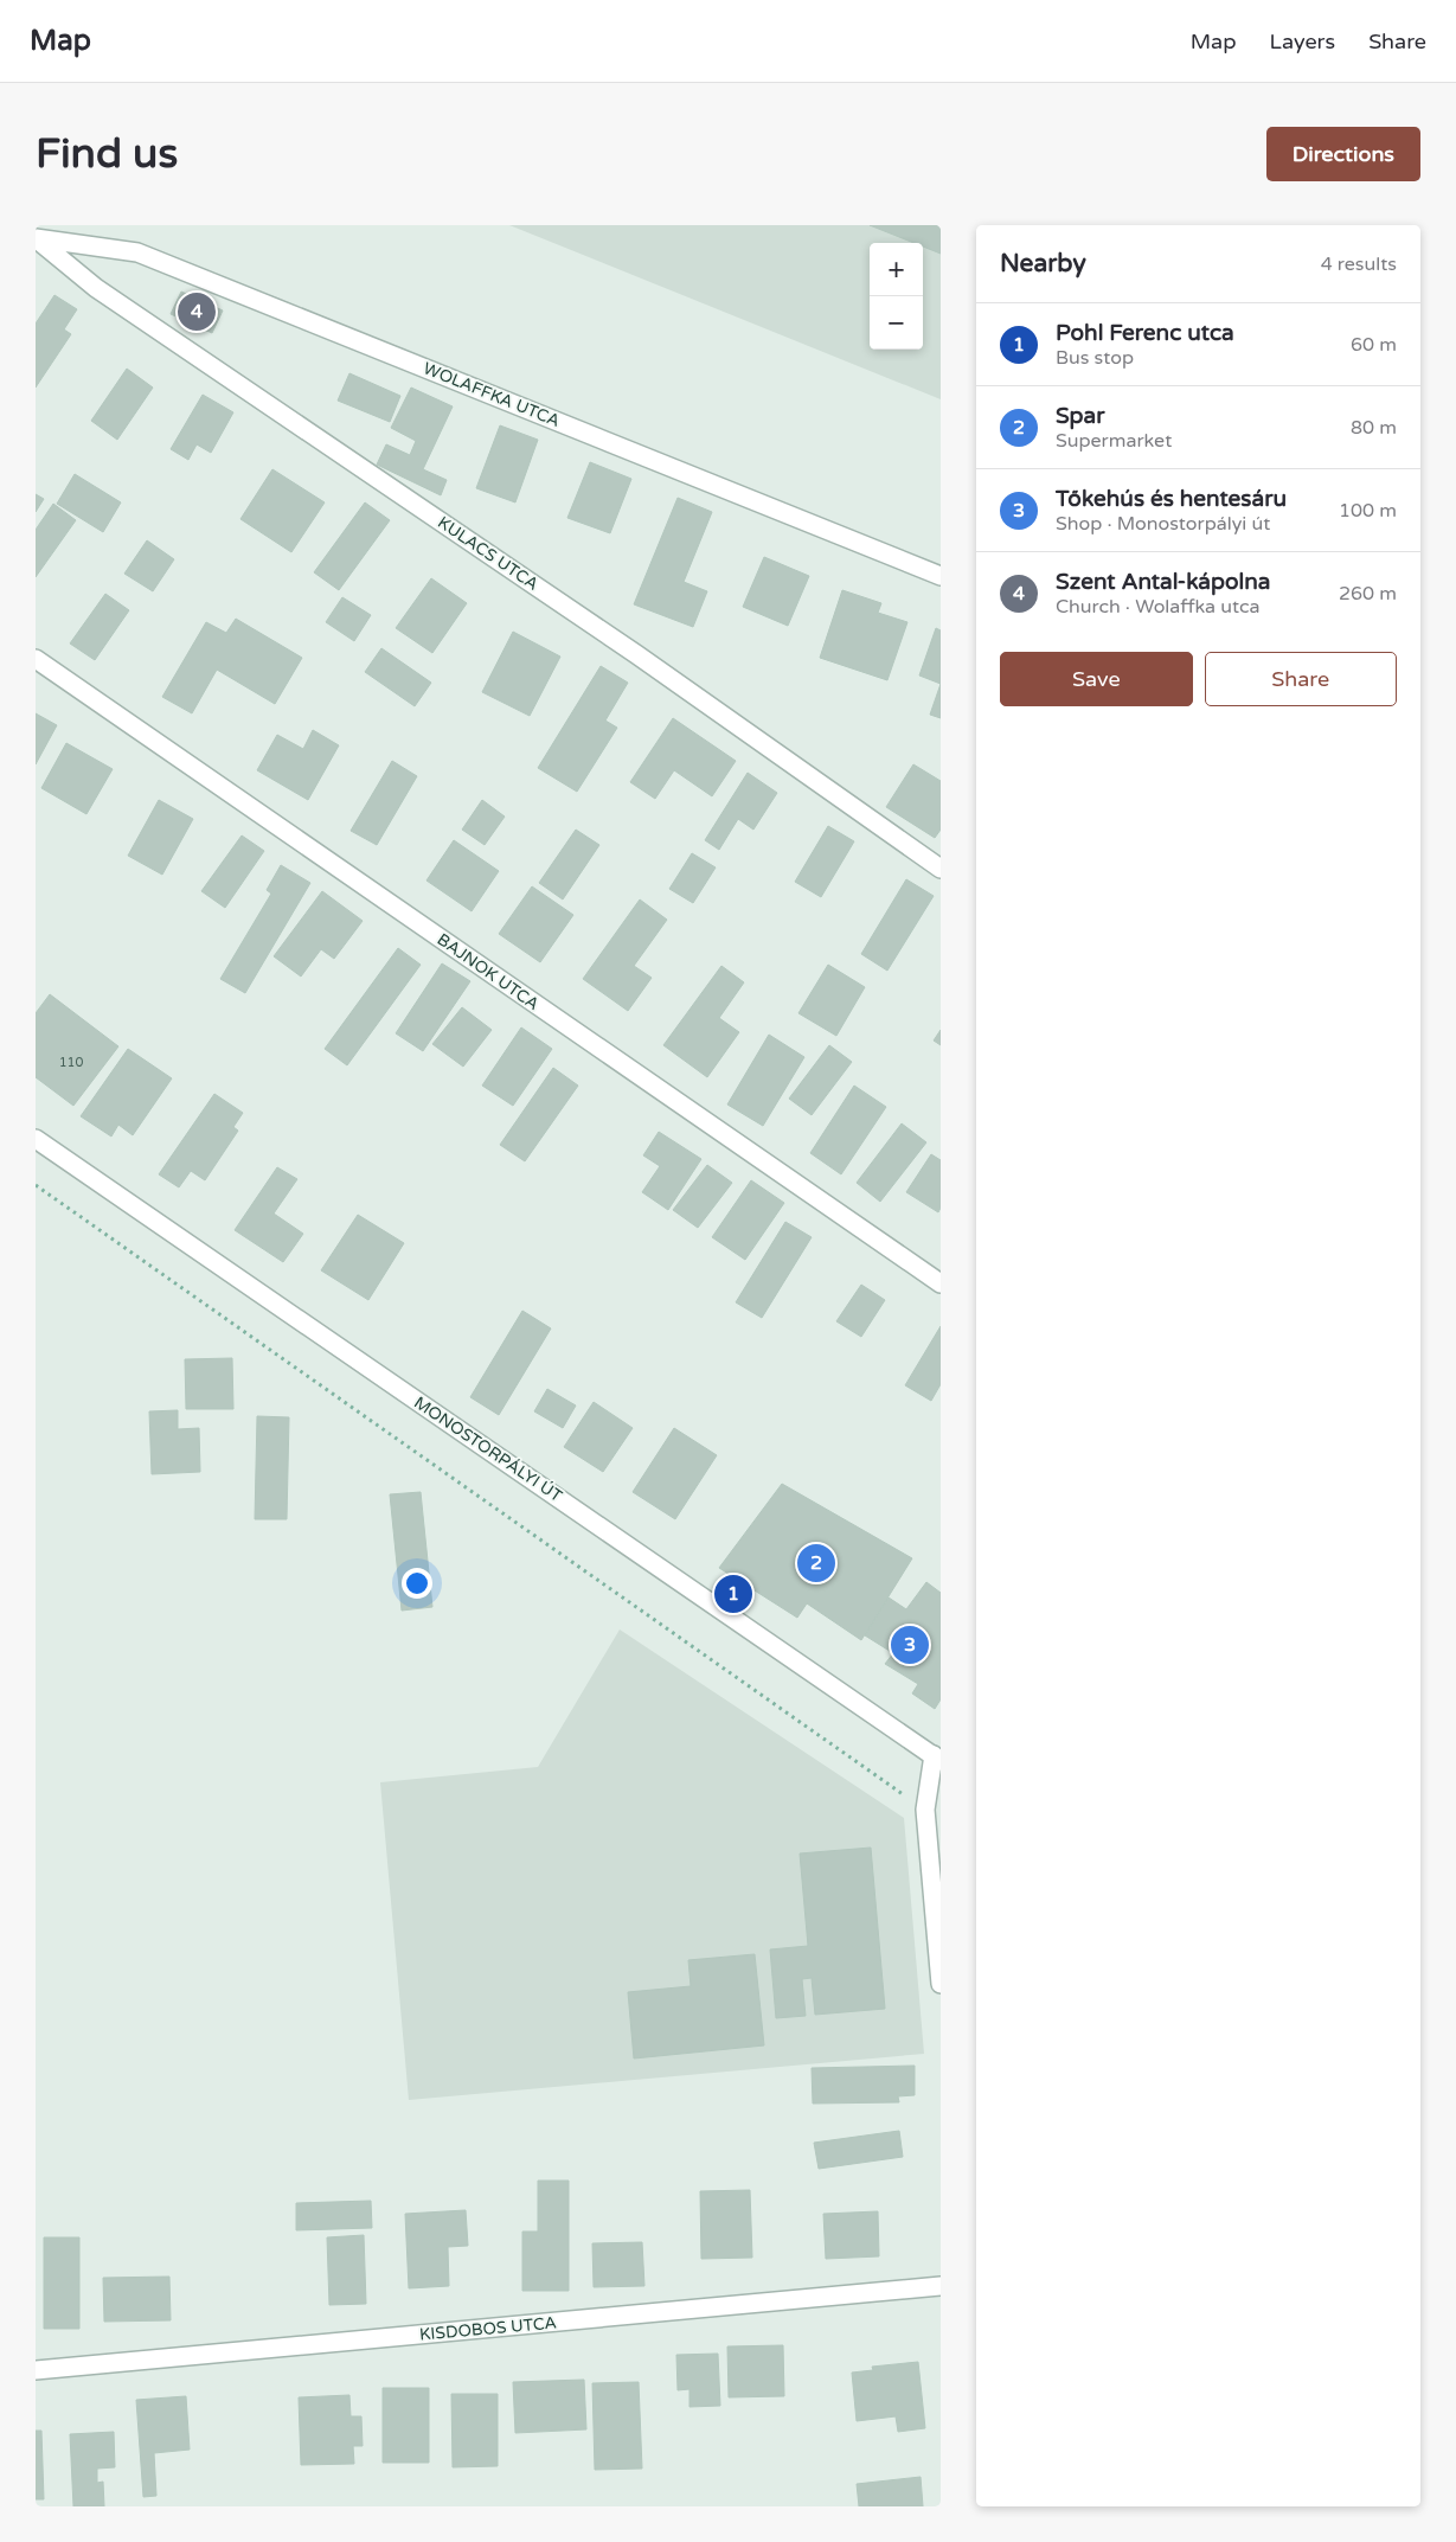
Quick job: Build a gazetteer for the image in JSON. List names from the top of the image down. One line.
{"streets":{"street":["WOLAFFKA UTCA","KULACS UTCA","BAJNOK UTCA","MONOSTORPÁLYI ÚT","KISDOBOS UTCA"]},"crossings":[["WOLAFFKA UTCA","KULACS UTCA"]],"house_numbers":["110"],"page":{"header":"Map","nav":["Map","Layers","Share"],"buttons":["Directions",["Save","Share"]],"title":"Find us","heading":["Nearby","4 results"],"map_buttons":["+","−"],"pins":["4","2","1","3"],"list":[{"mark":"1","name":"Pohl Ferenc utca","note":"Bus stop","value":"60 m"},{"mark":"2","name":"Spar","note":"Supermarket","value":"80 m"},{"mark":"3","name":"Tőkehús és hentesáru","note":"Shop · Monostorpályi út","value":"100 m"},{"mark":"4","name":"Szent Antal-kápolna","note":"Church · Wolaffka utca","value":"260 m"}]}}
